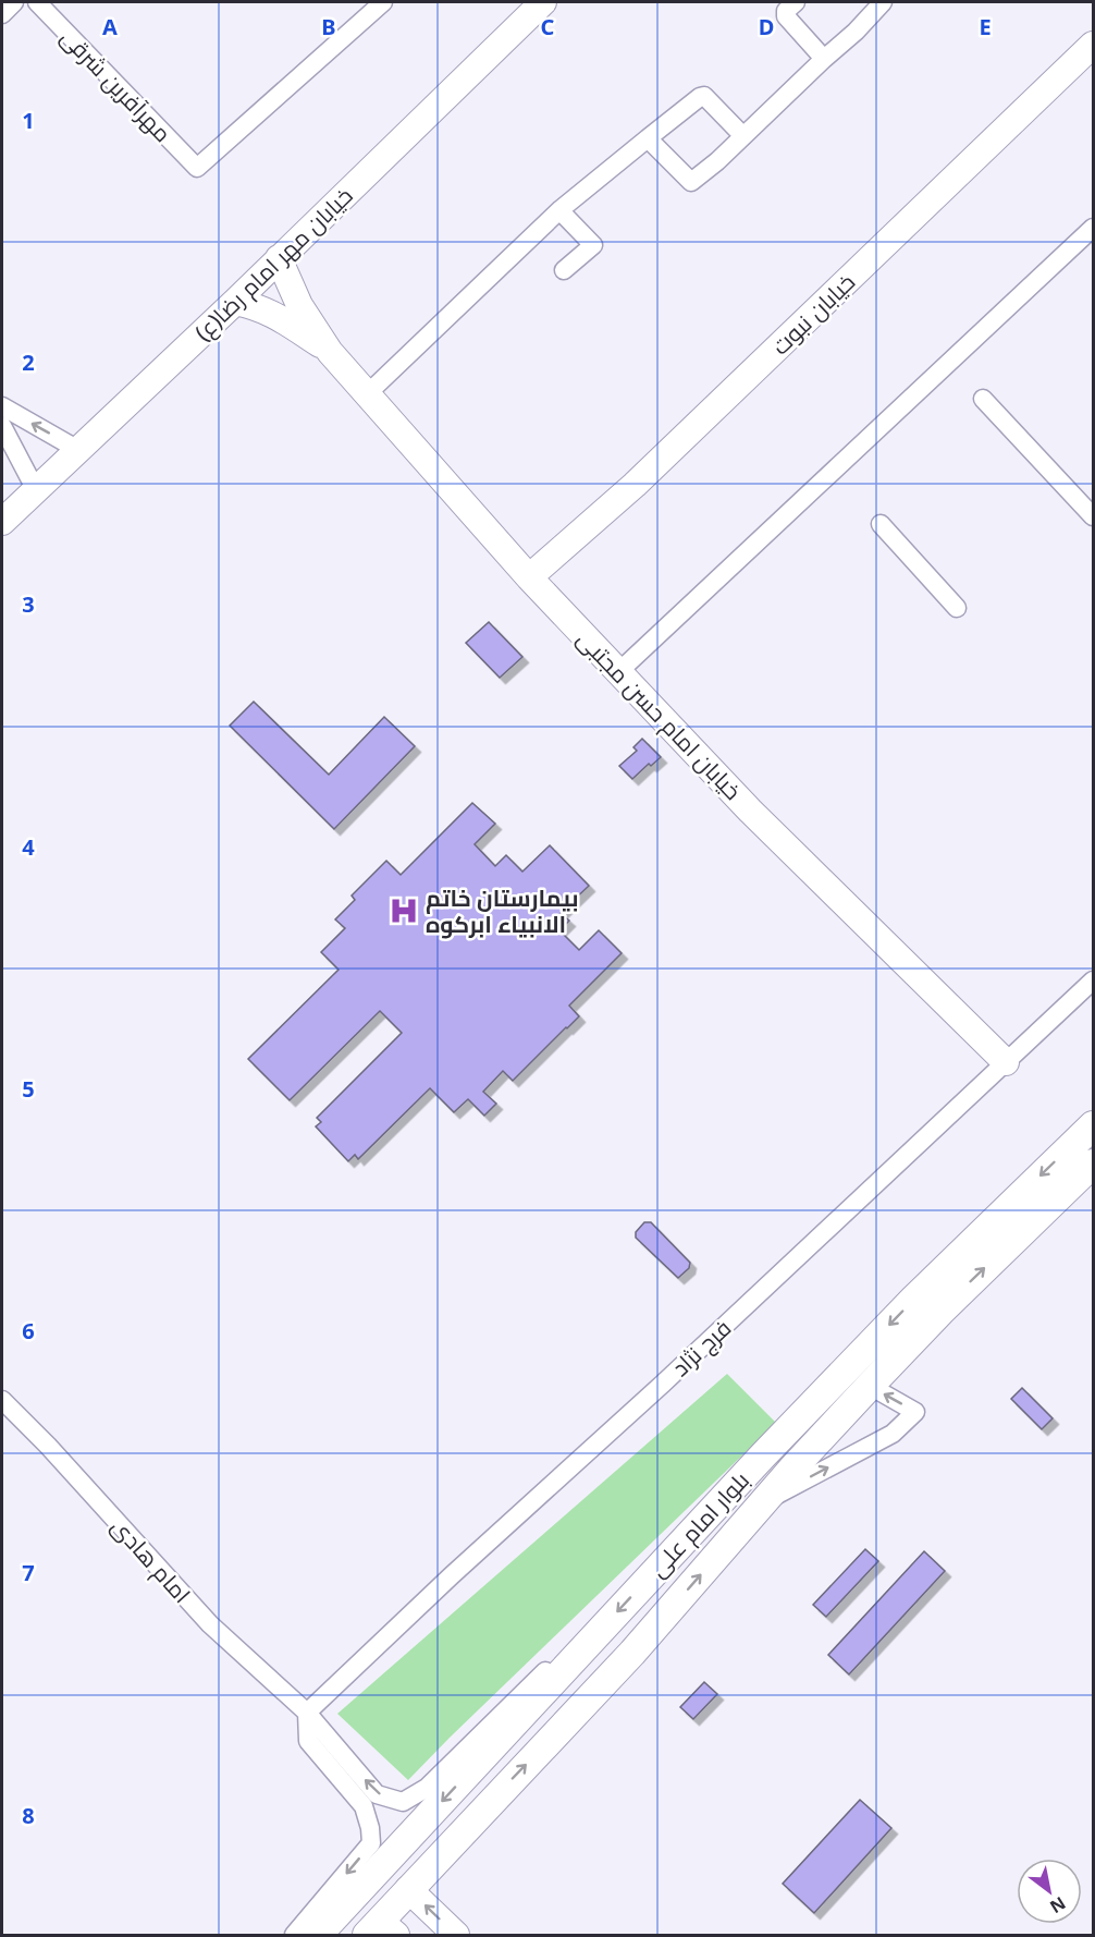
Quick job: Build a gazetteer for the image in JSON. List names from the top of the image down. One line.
{"streets":{"main road":["بلوار امام علی"],"street":["مهرآفرین شرقی","خیابان مهر امام رضا(ع)","خیابان نبوت","خیابان امام حسن مجتبی","فرج نژاد","امام هادی"]},"crossings":[["خیابان مهر امام رضا(ع)","خیابان امام حسن مجتبی"],["خیابان نبوت","خیابان امام حسن مجتبی"],["خیابان امام حسن مجتبی","فرج نژاد"],["فرج نژاد","امام هادی"],["بلوار امام علی","امام هادی"]],"places":{"hospital":["بیمارستان خاتم الانبیاء ابرکوه"]},"north":"bottom right","grid":{"columns":["A","B","C","D","E"],"rows":["1","2","3","4","5","6","7","8"]}}
